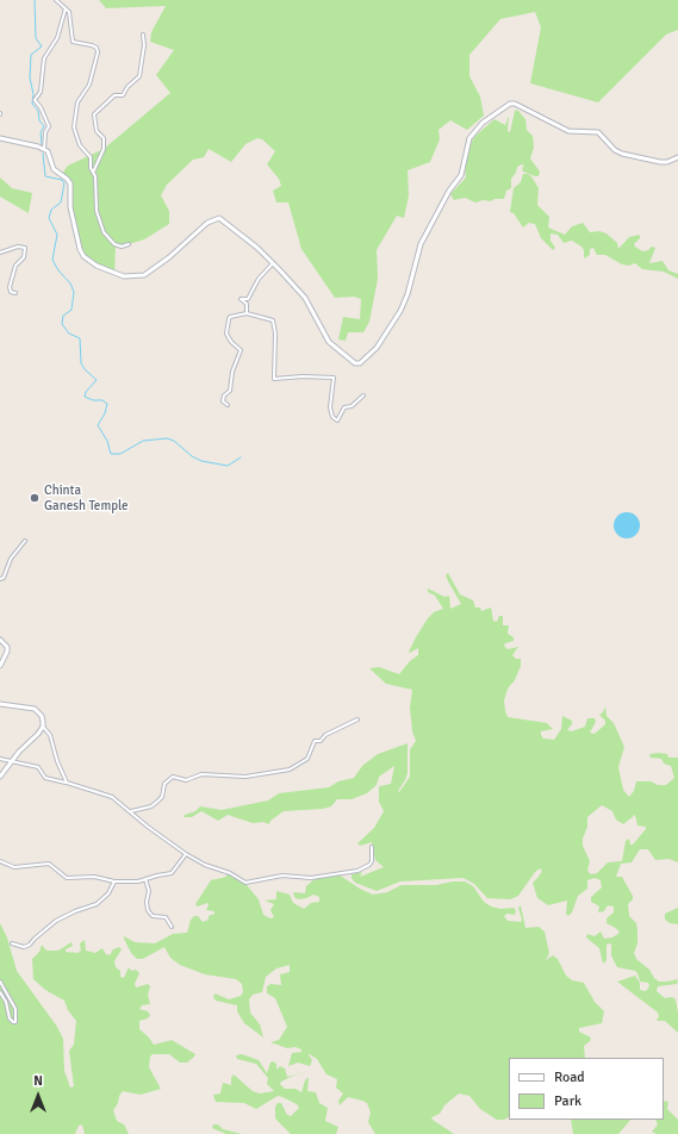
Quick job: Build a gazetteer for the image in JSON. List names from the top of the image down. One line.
{"places":["Chinta Ganesh Temple"],"legend":["Road","Park"],"north":"top"}
